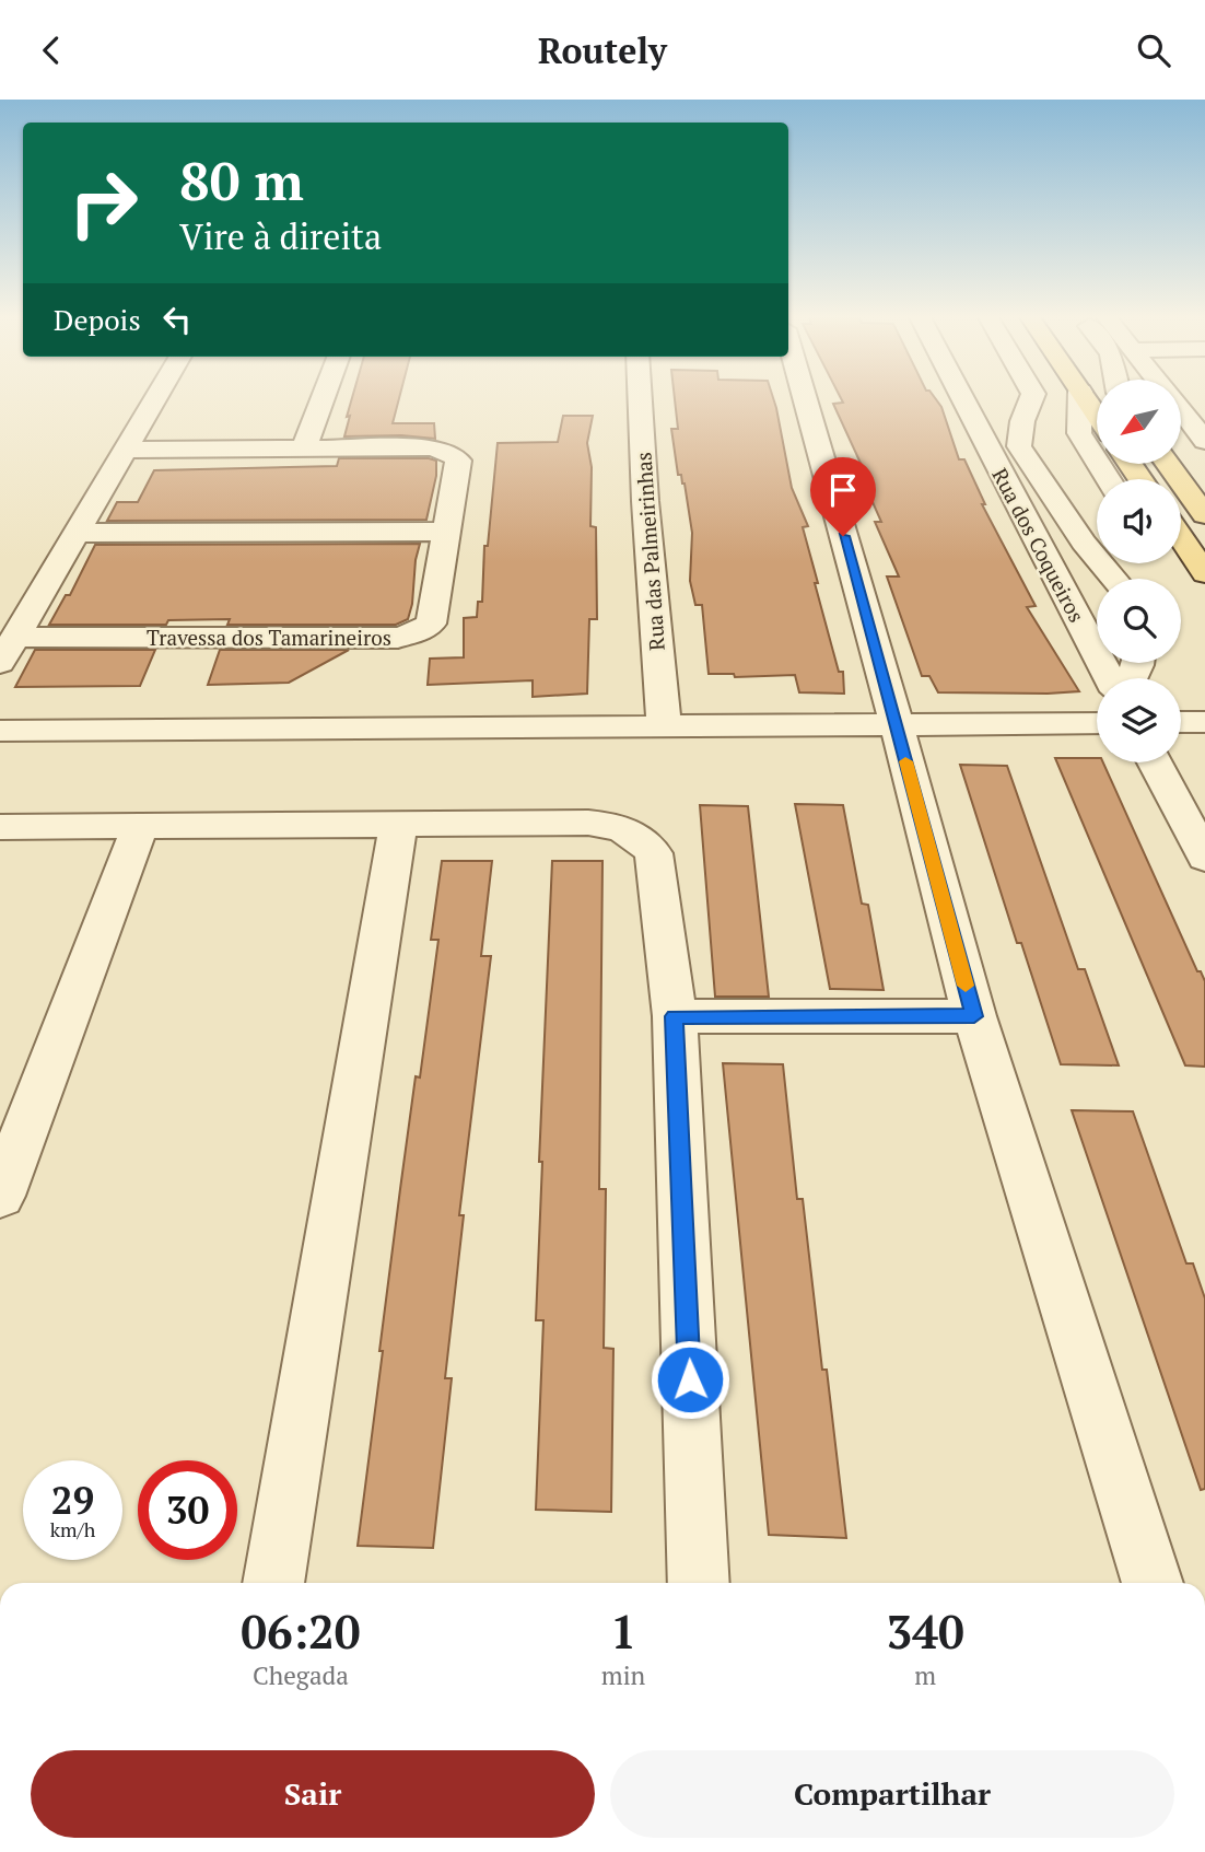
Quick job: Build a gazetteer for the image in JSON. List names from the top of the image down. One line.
{"streets":{"street":["Rua dos Coqueiros","Rua das Palmeirinhas","Travessa dos Tamarineiros"]},"north":"bottom left","page":{"header":"Routely","turn":["80 m","Vire à direita"],"then":"Depois","speed":"29 km/h","limit":"30","eta":["06:20","Chegada","1","min","340","m"],"buttons":["Sair","Compartilhar"]}}
